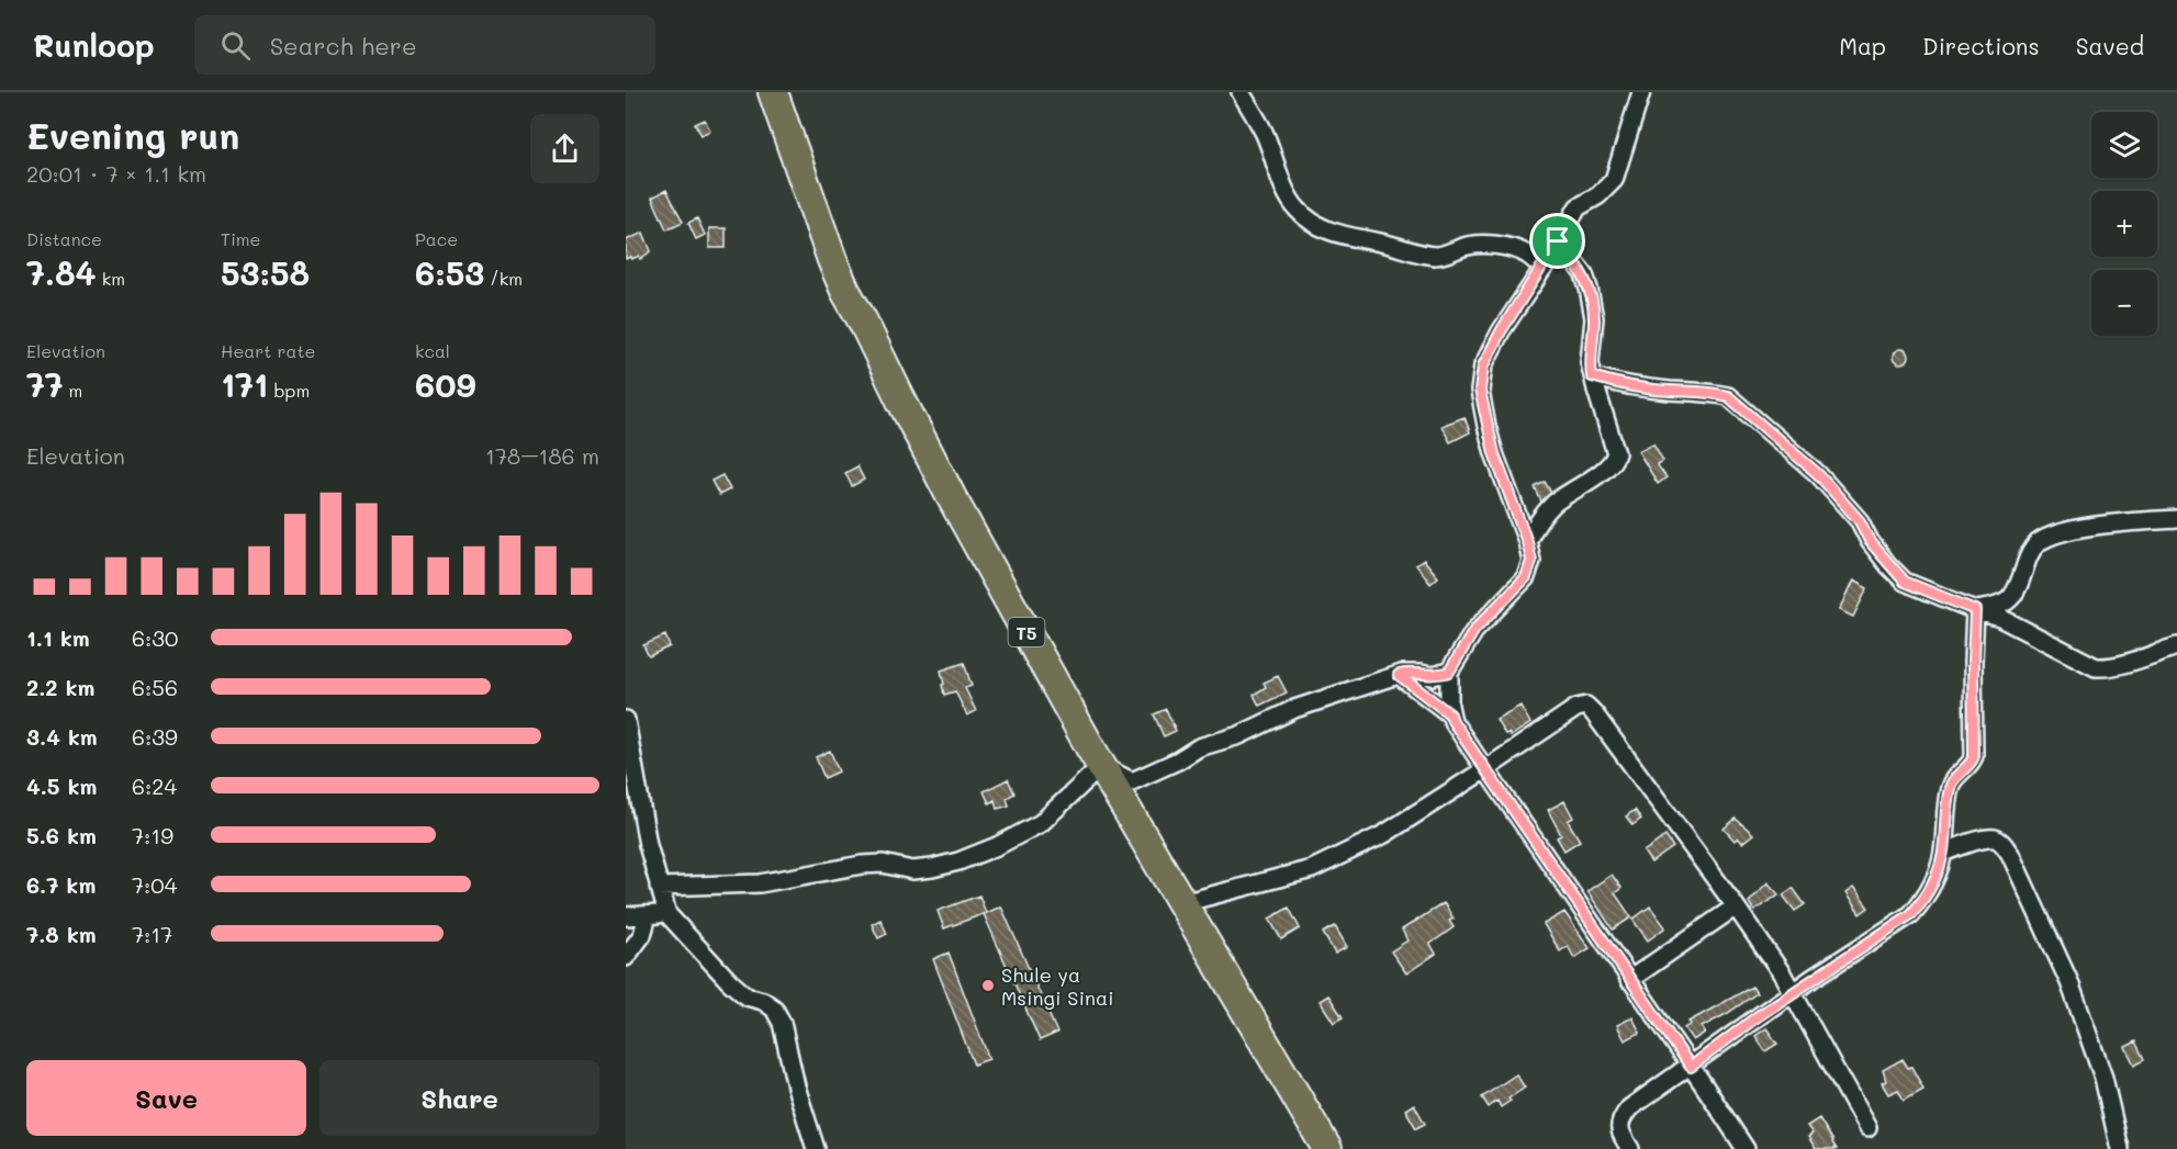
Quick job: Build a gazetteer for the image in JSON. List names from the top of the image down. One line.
{"streets":{"highway":["T5"]},"places":["Shule ya Msingi Sinai"],"page":{"header":"Runloop","search":"Search here","nav":["Map","Directions","Saved"],"heading":["Evening run","20:01 · 7 × 1.1 km"],"map_buttons":["+","−"],"stats":[["Distance","7.84 km"],["Time","53:58"],["Pace","6:53 /km"],["Elevation","77 m"],["Heart rate","171 bpm"],["kcal","609"]],"chart":["Elevation","178–186 m"],"list":[{"name":"1.1 km","note":"6:30"},{"name":"2.2 km","note":"6:56"},{"name":"3.4 km","note":"6:39"},{"name":"4.5 km","note":"6:24"},{"name":"5.6 km","note":"7:19"},{"name":"6.7 km","note":"7:04"},{"name":"7.8 km","note":"7:17"}],"buttons":["Save","Share"]}}
